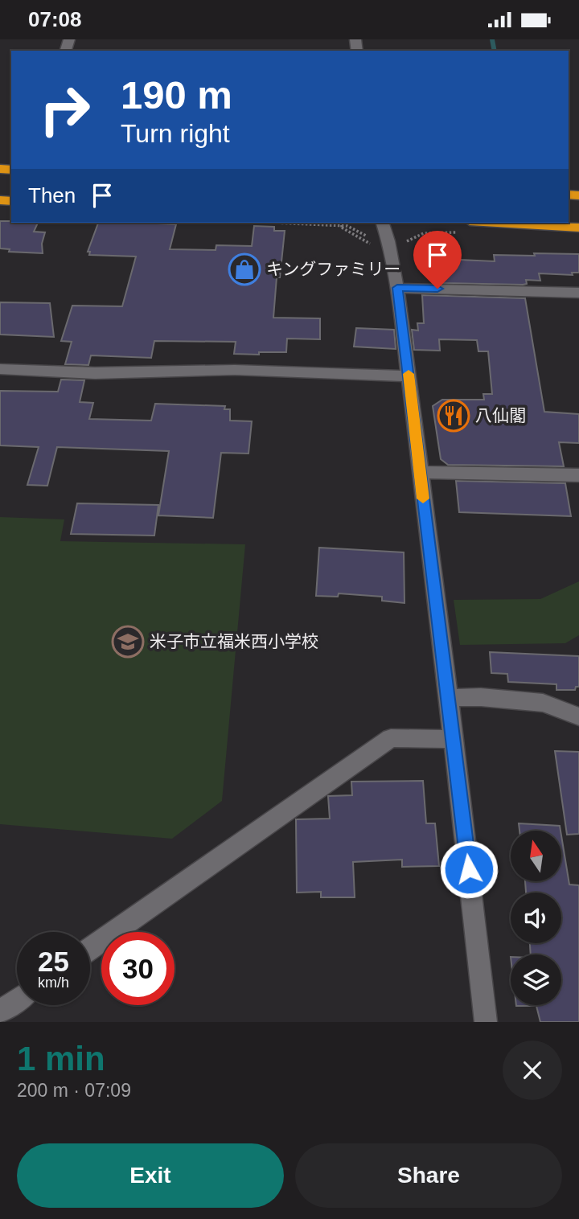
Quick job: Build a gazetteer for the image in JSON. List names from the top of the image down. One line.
{"places":{"shop":["キングファミリー"],"restaurant":["八仙閣"],"school or university":["米子市立福米西小学校"]},"north":"top","page":{"status":"07:08","turn":["190 m","Turn right"],"then":"Then","speed":"25 km/h","limit":"30","heading":["1 min","200 m · 07:09"],"buttons":["Exit","Share"]}}
